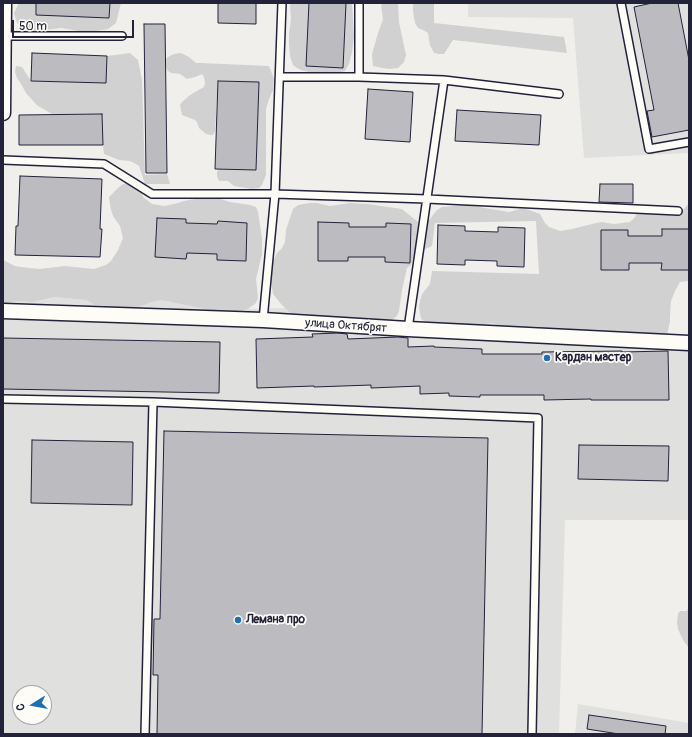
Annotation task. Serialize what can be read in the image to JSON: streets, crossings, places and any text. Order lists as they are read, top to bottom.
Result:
{
  "streets": {
    "street": ["улица Октябрят"]
  },
  "places": ["Кардан мастер", "Лемана про"],
  "scale_bar": "50 m",
  "north": "left"
}
